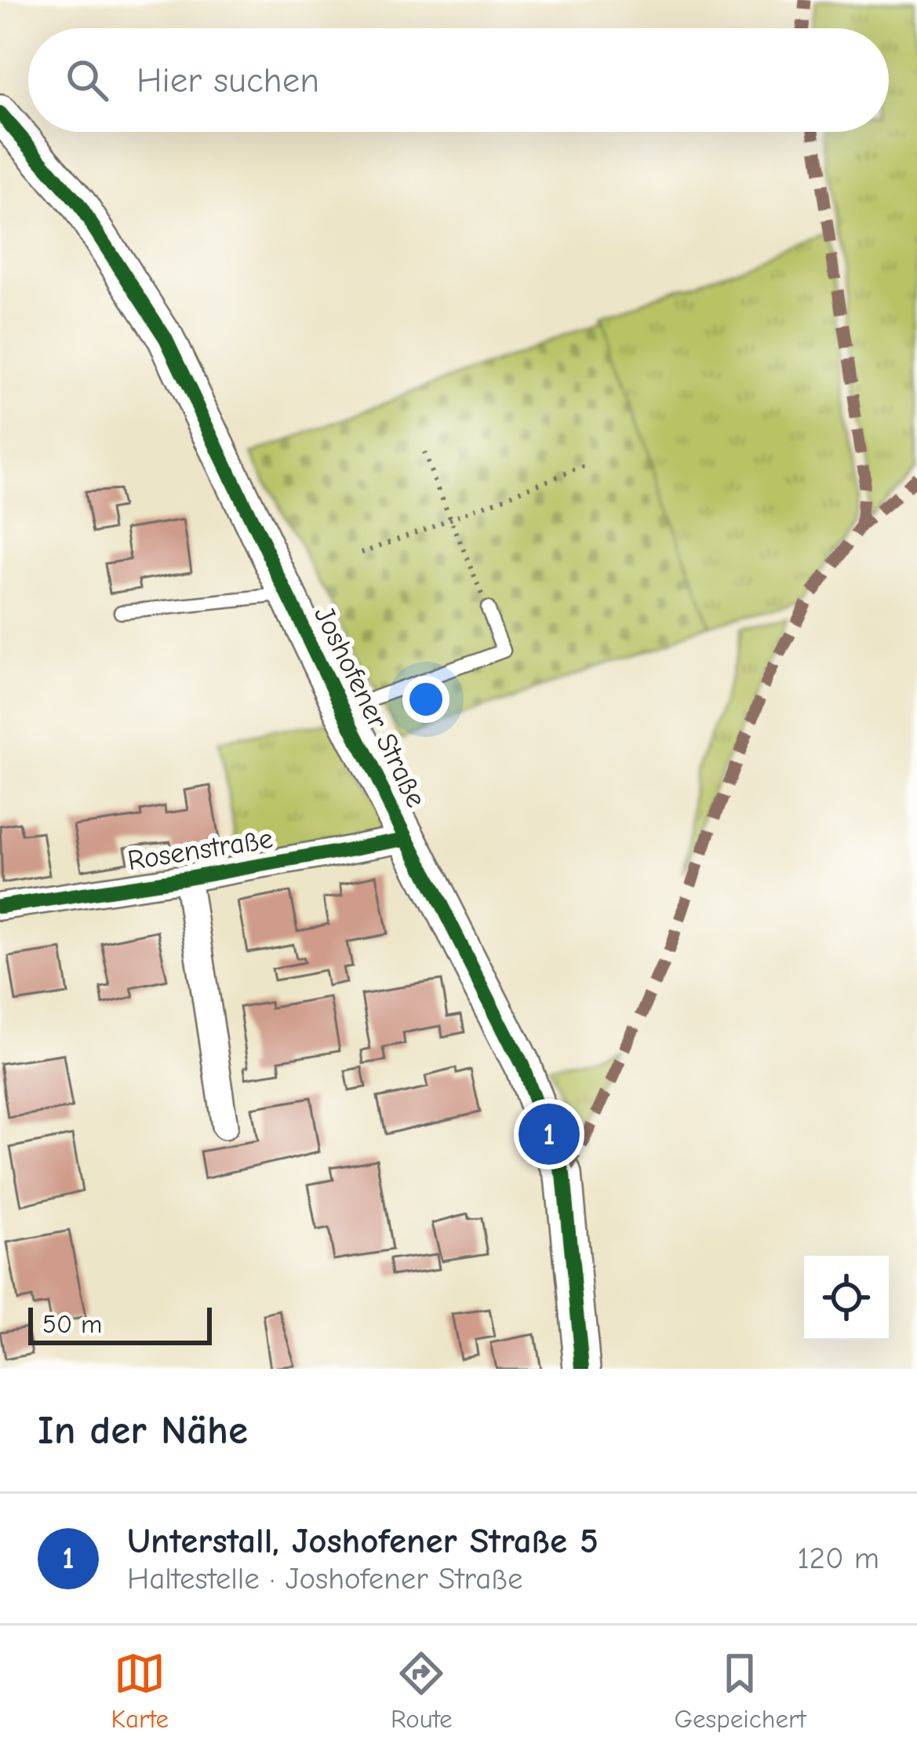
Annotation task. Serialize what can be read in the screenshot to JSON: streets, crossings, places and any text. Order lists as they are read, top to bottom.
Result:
{
  "streets": {
    "street": ["Joshofener Straße", "Rosenstraße"]
  },
  "crossings": [
    ["Joshofener Straße", "Rosenstraße"]
  ],
  "scale_bar": "50 m",
  "page": {
    "search": "Hier suchen",
    "pins": "1",
    "scale": "50 m",
    "heading": "In der Nähe",
    "list": [
      {
        "mark": "1",
        "name": "Unterstall, Joshofener Straße 5",
        "note": "Haltestelle · Joshofener Straße",
        "value": "120 m"
      }
    ],
    "nav": ["Karte", "Route", "Gespeichert"]
  }
}
